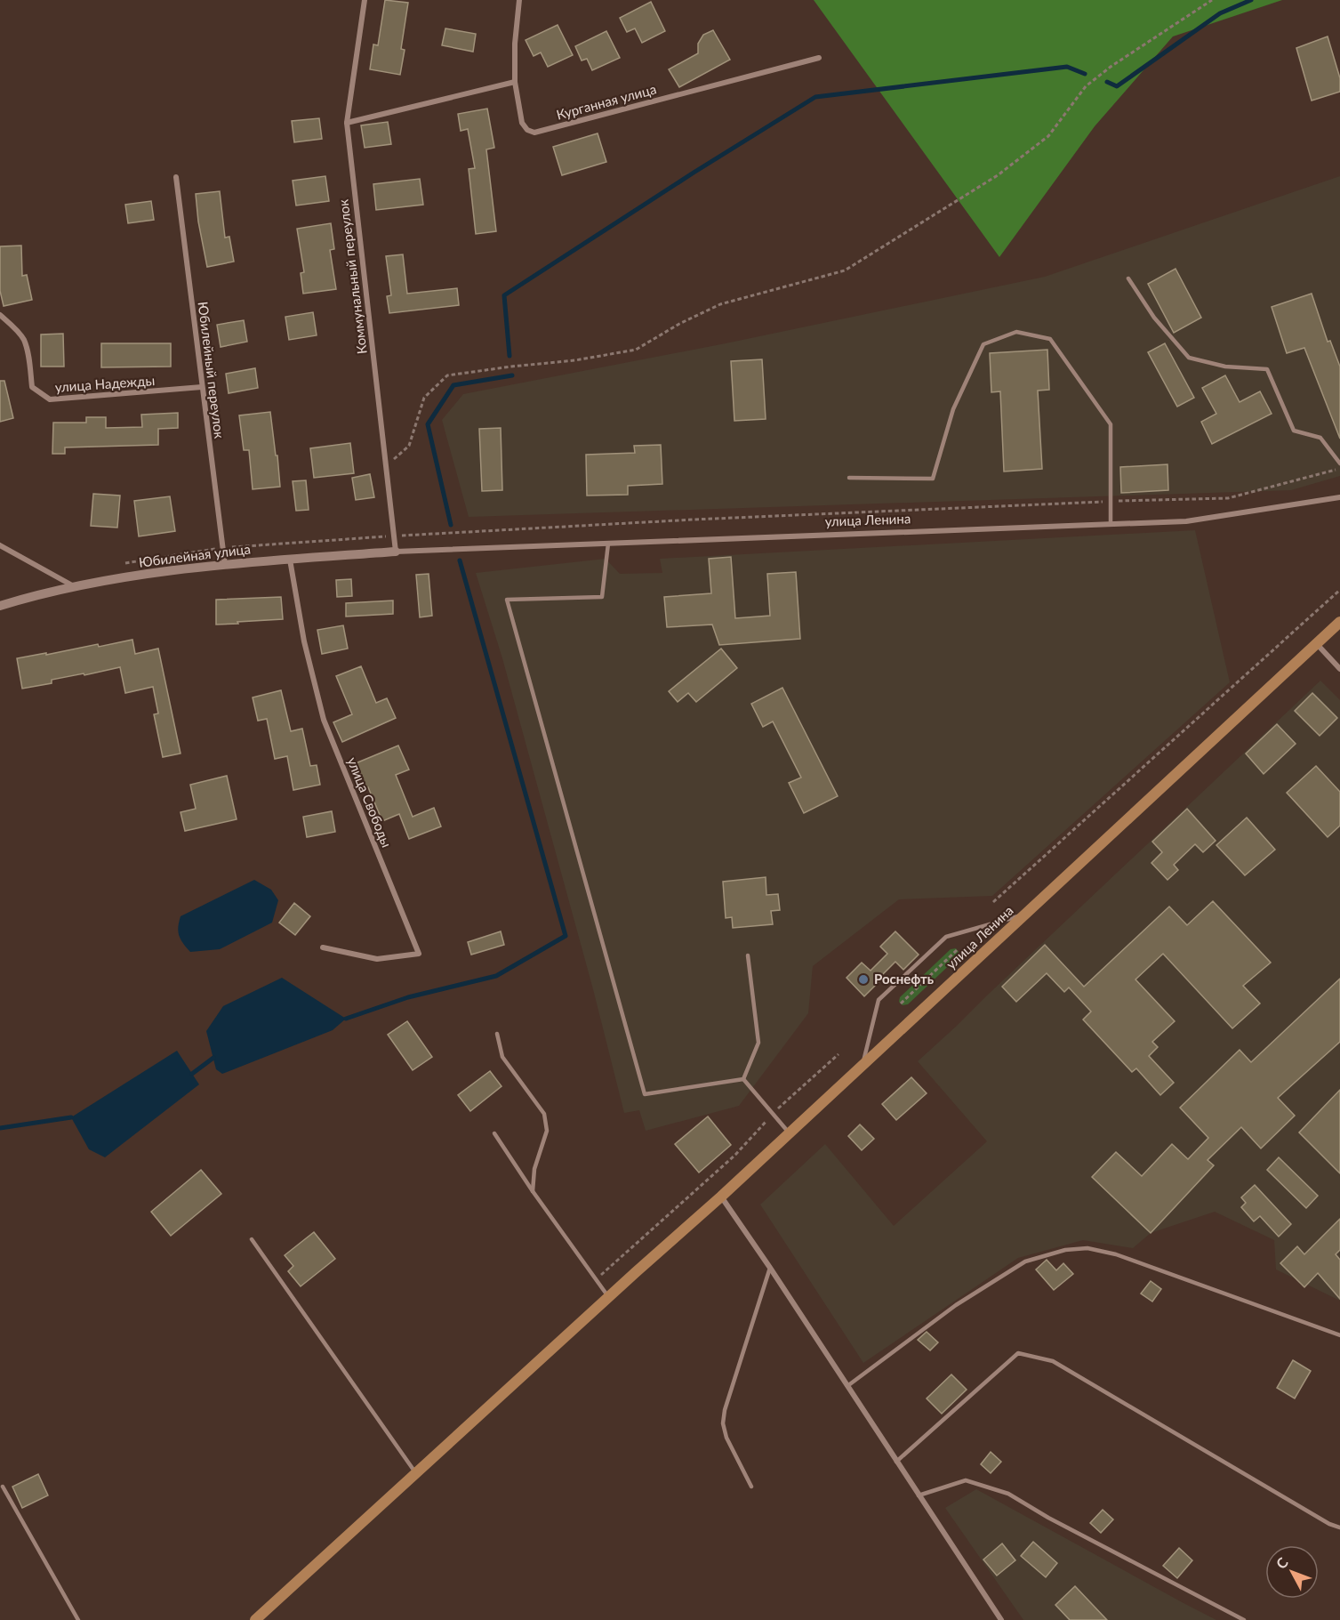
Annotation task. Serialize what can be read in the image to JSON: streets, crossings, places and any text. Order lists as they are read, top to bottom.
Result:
{
  "streets": {
    "main road": ["улица Ленина"],
    "street": [
      "Курганная улица",
      "Коммунальный переулок",
      "Юбилейный переулок",
      "улица Надежды",
      "Юбилейная улица",
      "улица Свободы"
    ]
  },
  "crossings": [
    ["Коммунальный переулок", "улица Ленина"],
    ["Коммунальный переулок", "Юбилейная улица"],
    ["Юбилейный переулок", "улица Надежды"],
    ["Юбилейный переулок", "Юбилейная улица"],
    ["улица Ленина", "Юбилейная улица"],
    ["Юбилейная улица", "улица Свободы"]
  ],
  "places": ["Роснефть"],
  "north": "top left"
}
